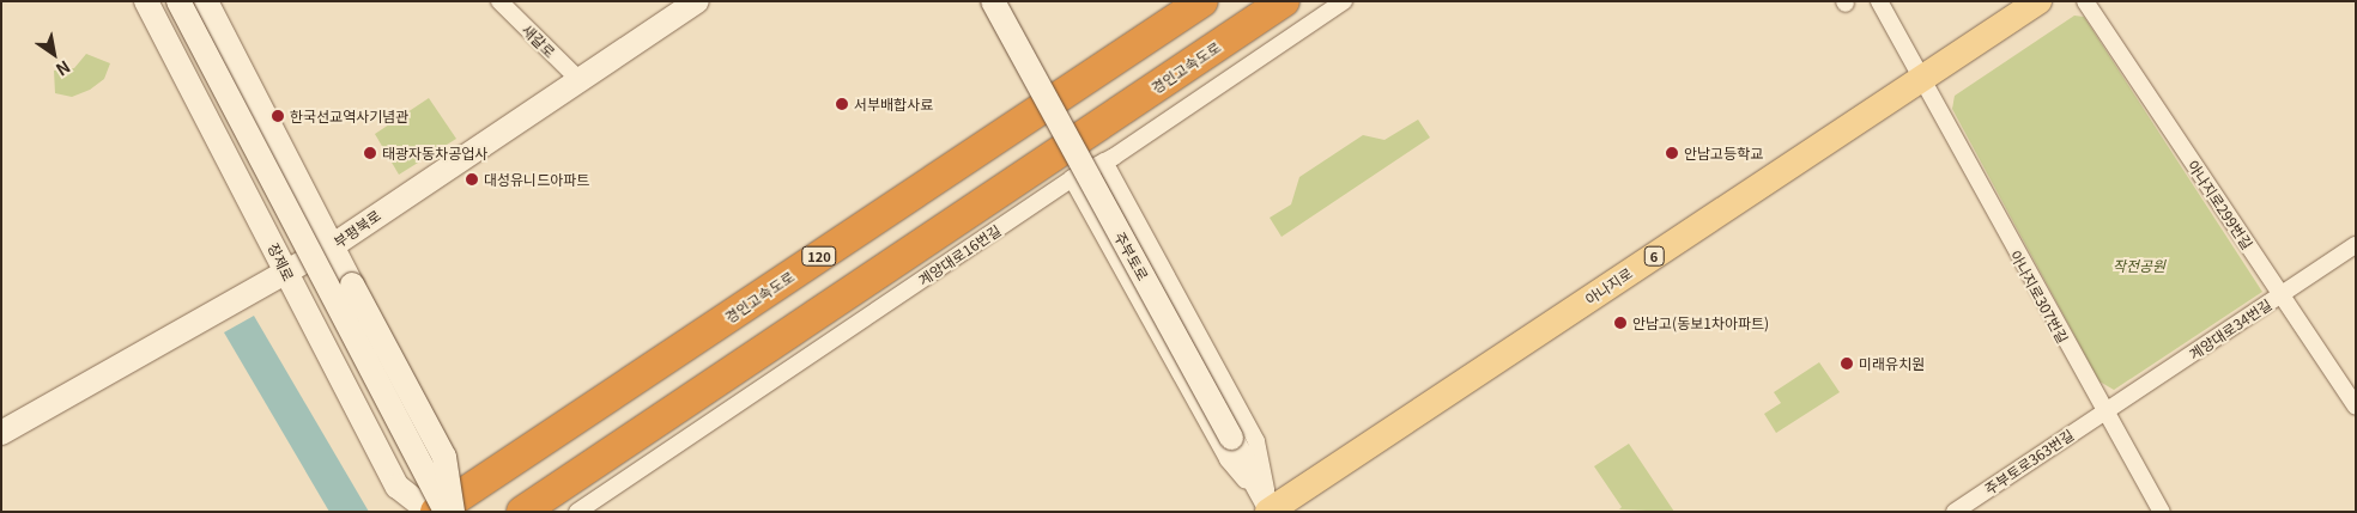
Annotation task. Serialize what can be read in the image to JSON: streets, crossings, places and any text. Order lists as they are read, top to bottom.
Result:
{
  "streets": {
    "highway": ["경인고속도로", "120"],
    "main road": [
      "부평북로",
      "주부토로",
      "6",
      "장제로",
      "아나지로"
    ],
    "street": [
      "새갈로",
      "아나지로299번길",
      "계양대로16번길",
      "아나지로307번길",
      "계양대로34번길",
      "주부토로363번길"
    ]
  },
  "crossings": [
    ["새갈로", "부평북로"],
    ["아나지로299번길", "계양대로34번길"],
    ["부평북로", "장제로"],
    ["주부토로", "아나지로"],
    ["아나지로", "아나지로307번길"],
    ["아나지로307번길", "계양대로34번길"],
    ["아나지로307번길", "주부토로363번길"],
    ["계양대로34번길", "주부토로363번길"]
  ],
  "parks": ["작전공원"],
  "places": [
    "서부배합사료",
    "한국선교역사기념관",
    "태광자동차공업사",
    "안남고등학교",
    "대성유니드아파트",
    "안남고(동보1차아파트)",
    "미래유치원"
  ],
  "north": "bottom right"
}
